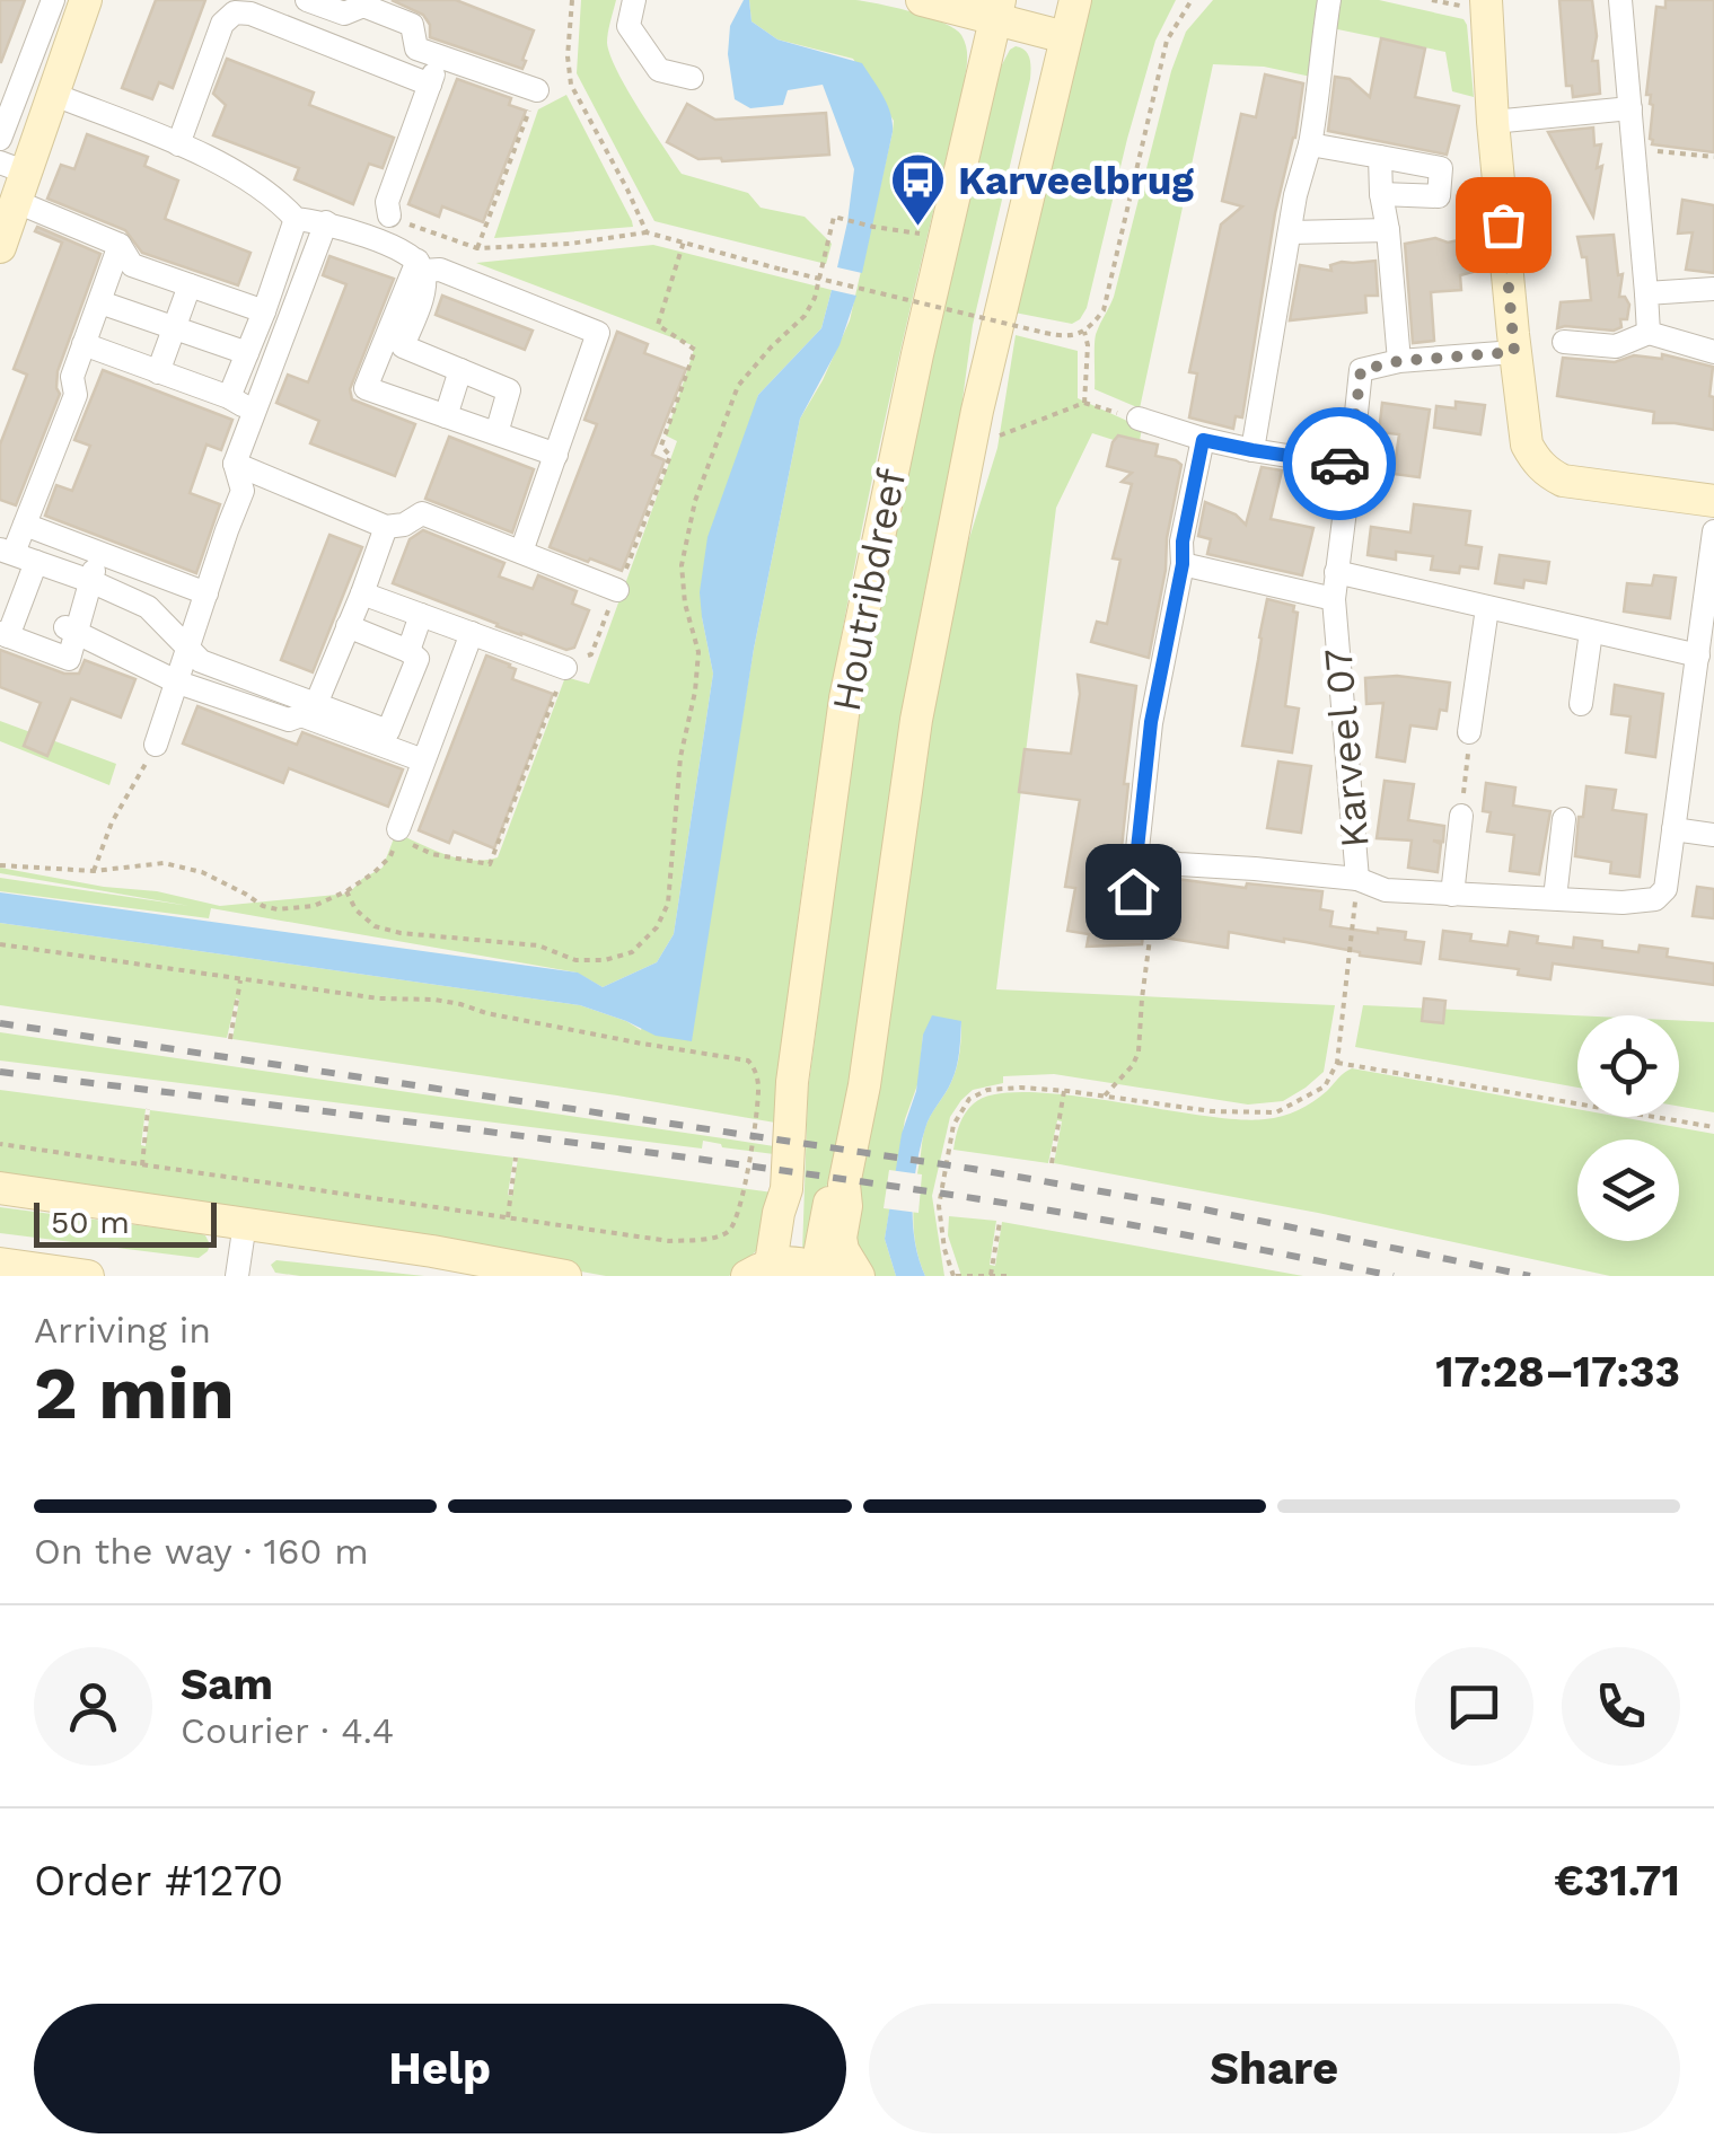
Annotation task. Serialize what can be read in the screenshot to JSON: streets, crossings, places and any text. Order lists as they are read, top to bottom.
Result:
{
  "streets": {
    "main road": ["Houtribdreef"],
    "street": ["Karveel 07"]
  },
  "places": {
    "bus stop": ["Karveelbrug"]
  },
  "scale_bar": "50 m",
  "page": {
    "scale": "50 m",
    "heading": ["2 min", "Arriving in", "17:28–17:33"],
    "panel": [
      "Sam",
      "Courier · 4.4",
      "Order #1270",
      "€31.71"
    ],
    "bar": "On the way · 160 m",
    "buttons": ["Help", "Share"]
  }
}
